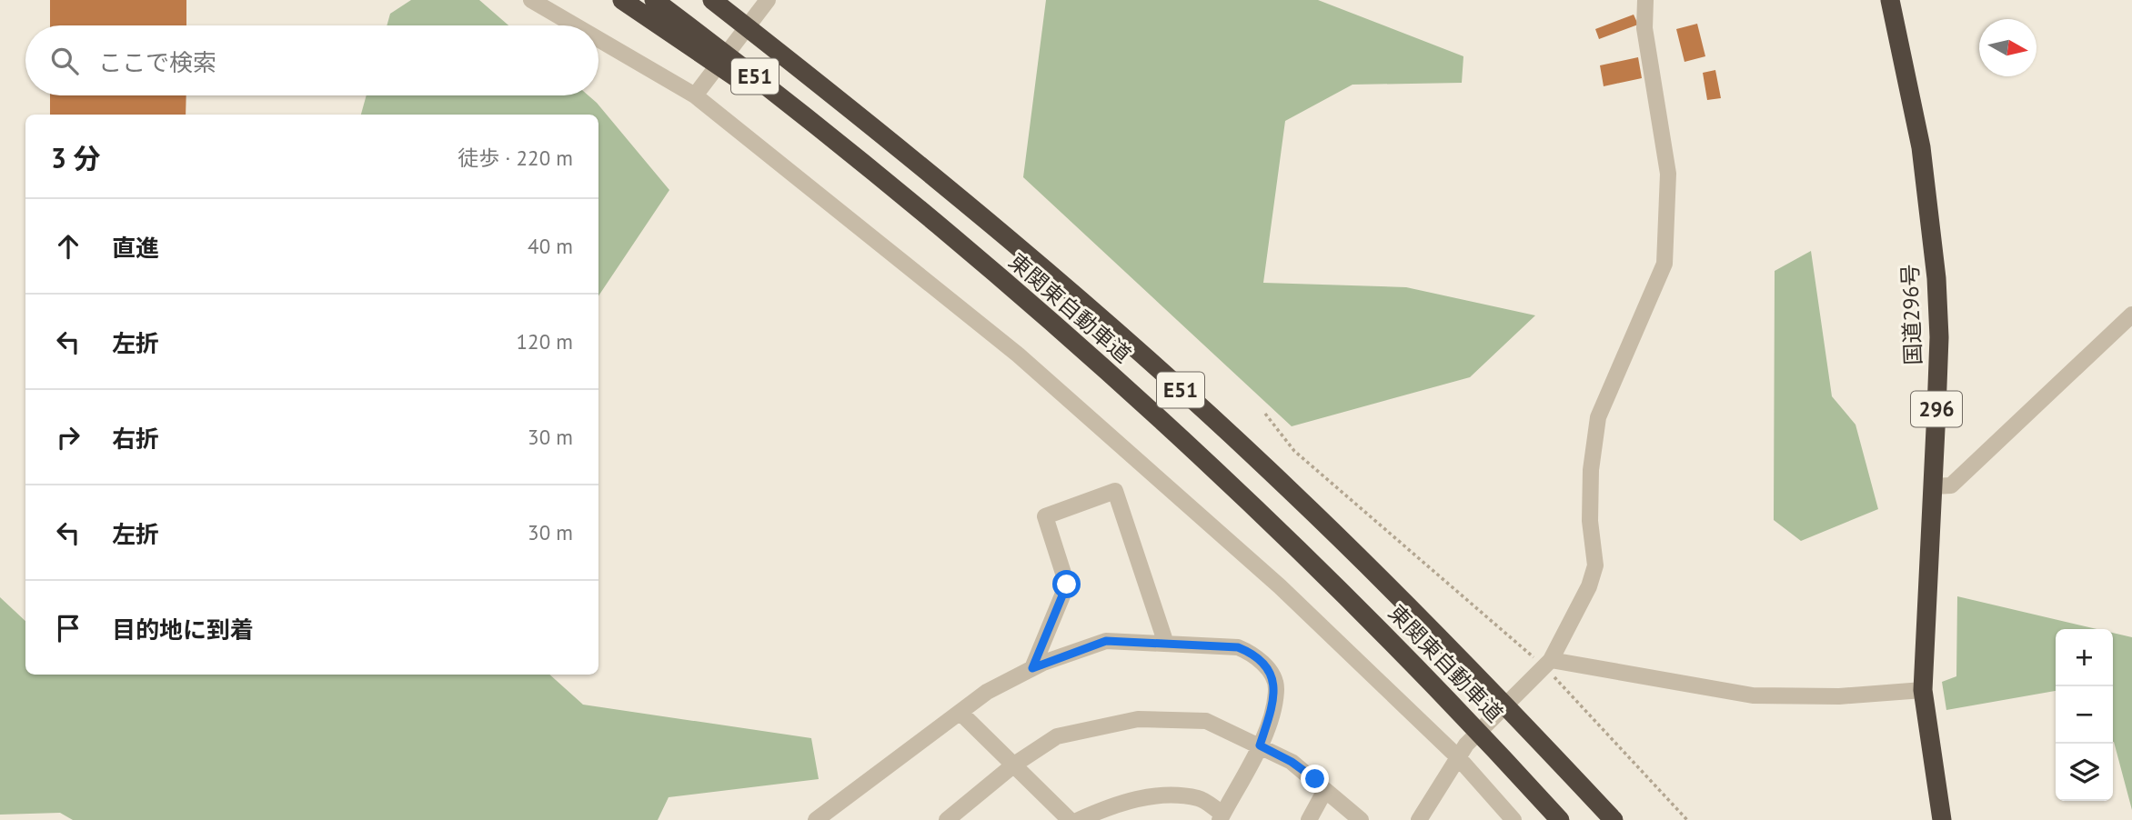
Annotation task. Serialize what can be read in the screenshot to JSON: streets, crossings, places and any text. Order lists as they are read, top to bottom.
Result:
{
  "streets": {
    "highway": [
      "E51",
      "東関東自動車道",
      "国道296号",
      "296"
    ]
  },
  "north": "right",
  "page": {
    "search": "ここで検索",
    "heading": ["3 分", "徒歩 · 220 m"],
    "list": [
      ["直進", "40 m"],
      ["左折", "120 m"],
      ["右折", "30 m"],
      ["左折", "30 m"],
      "目的地に到着"
    ],
    "map_buttons": ["+", "−"]
  }
}
